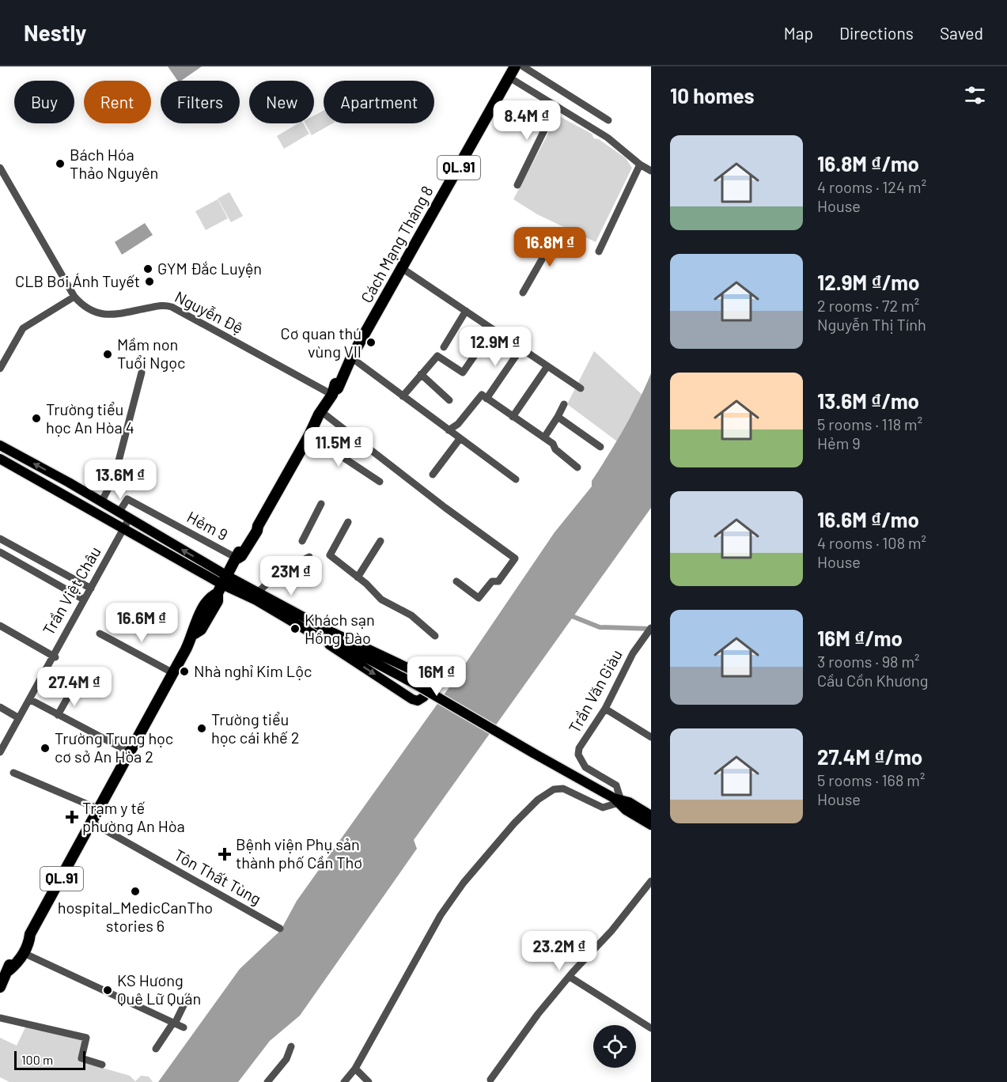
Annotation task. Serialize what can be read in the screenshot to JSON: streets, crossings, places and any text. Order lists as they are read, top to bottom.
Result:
{
  "streets": {
    "highway": ["QL.91", "Cách Mạng Tháng 8"],
    "street": [
      "Nguyễn Đệ",
      "Hẻm 9",
      "Trần Việt Châu",
      "Trần Văn Giàu",
      "Tôn Thất Tùng"
    ]
  },
  "crossings": [
    ["Cách Mạng Tháng 8", "Nguyễn Đệ"],
    ["Cách Mạng Tháng 8", "Hẻm 9"],
    ["Cách Mạng Tháng 8", "Tôn Thất Tùng"]
  ],
  "places": {
    "other": [
      "Bách Hóa Thảo Nguyên",
      "GYM Đắc Luyện",
      "CLB Bơi Ánh Tuyết",
      "Cơ quan thú vùng VII",
      "Mầm non Tuổi Ngọc",
      "Trường tiểu học An Hòa 4",
      "Khách sạn Hồng Đào",
      "Nhà nghỉ Kim Lộc",
      "Trường tiểu học cái khế 2",
      "Trường Trung học cơ sở An Hòa 2",
      "hospital_MedicCanTho stories 6",
      "KS Hương Quê Lữ Quán"
    ],
    "health": ["Trạm y tế phường An Hòa", "Bệnh viện Phụ sản thành phố Cần Thơ"]
  },
  "scale_bar": "100 m",
  "page": {
    "header": "Nestly",
    "nav": ["Map", "Directions", "Saved"],
    "heading": "10 homes",
    "chip": [
      "Buy",
      "Rent",
      "Filters",
      "New",
      "Apartment"
    ],
    "price": [
      "8.4M ₫",
      "16.8M ₫",
      "12.9M ₫",
      "11.5M ₫",
      "13.6M ₫",
      "23M ₫",
      "16.6M ₫",
      "16M ₫",
      "27.4M ₫",
      "23.2M ₫"
    ],
    "list": [
      {
        "name": "16.8M ₫/mo",
        "note": "4 rooms · 124 m² · House"
      },
      {
        "name": "12.9M ₫/mo",
        "note": "2 rooms · 72 m² · Nguyễn Thị Tính"
      },
      {
        "name": "13.6M ₫/mo",
        "note": "5 rooms · 118 m² · Hẻm 9"
      },
      {
        "name": "16.6M ₫/mo",
        "note": "4 rooms · 108 m² · House"
      },
      {
        "name": "16M ₫/mo",
        "note": "3 rooms · 98 m² · Cầu Cồn Khương"
      },
      {
        "name": "27.4M ₫/mo",
        "note": "5 rooms · 168 m² · House"
      }
    ],
    "scale": "100 m"
  }
}
